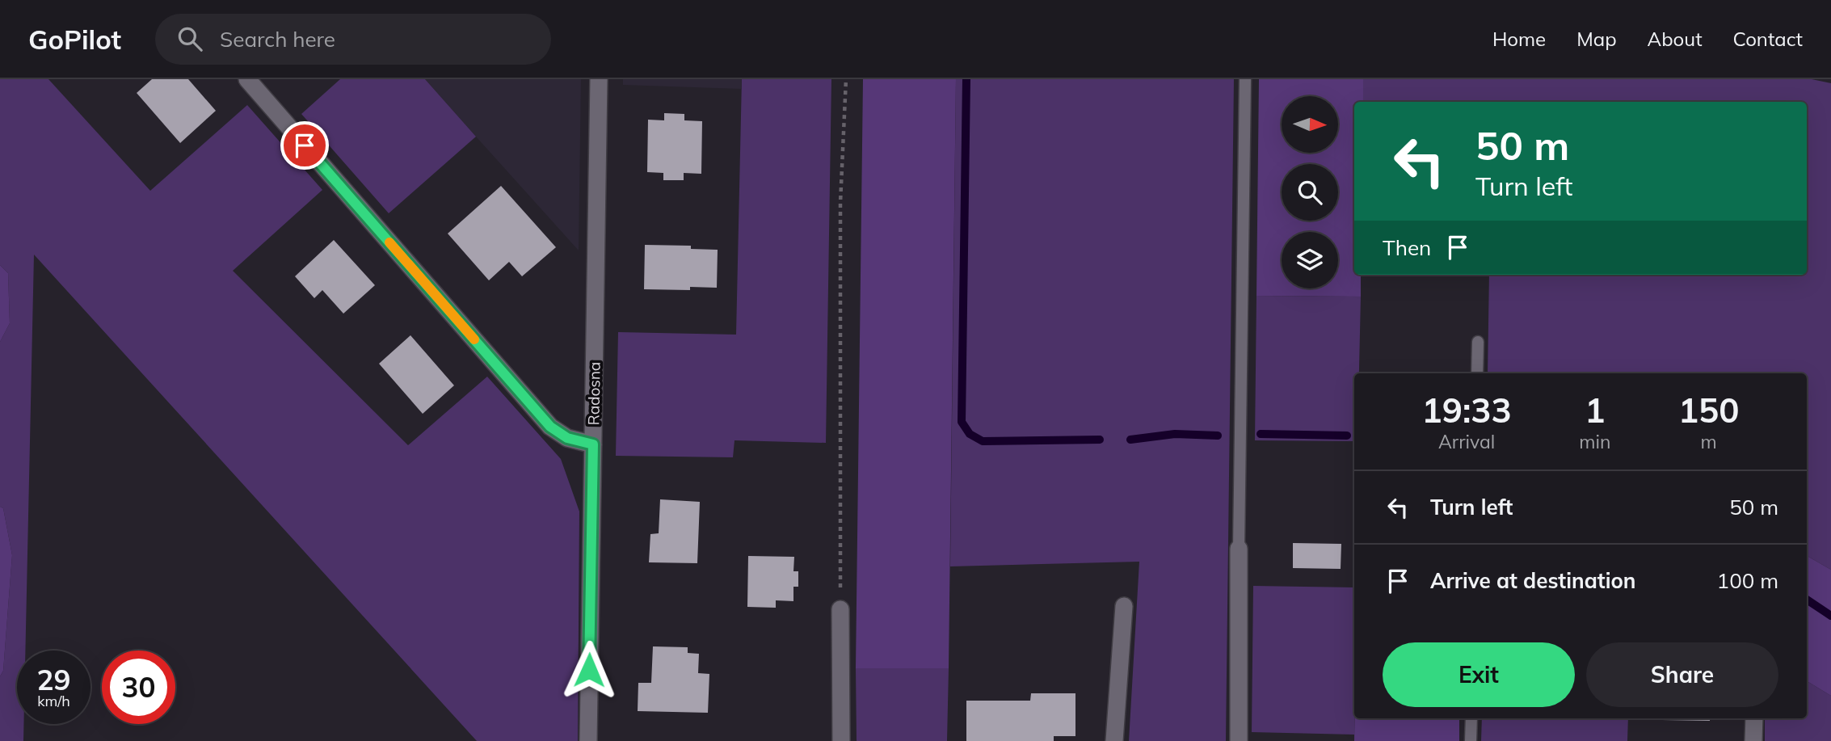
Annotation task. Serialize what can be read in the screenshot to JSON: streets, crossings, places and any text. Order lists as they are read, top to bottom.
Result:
{
  "streets": {
    "street": ["Radosna"]
  },
  "north": "right",
  "page": {
    "header": "GoPilot",
    "search": "Search here",
    "nav": [
      "Home",
      "Map",
      "About",
      "Contact"
    ],
    "turn": ["50 m", "Turn left"],
    "then": "Then",
    "eta": [
      "19:33",
      "Arrival",
      "1",
      "min",
      "150",
      "m"
    ],
    "list": [
      {
        "name": "Turn left",
        "value": "50 m"
      },
      {
        "name": "Arrive at destination",
        "value": "100 m"
      }
    ],
    "buttons": ["Exit", "Share"],
    "speed": "29 km/h",
    "limit": "30"
  }
}
